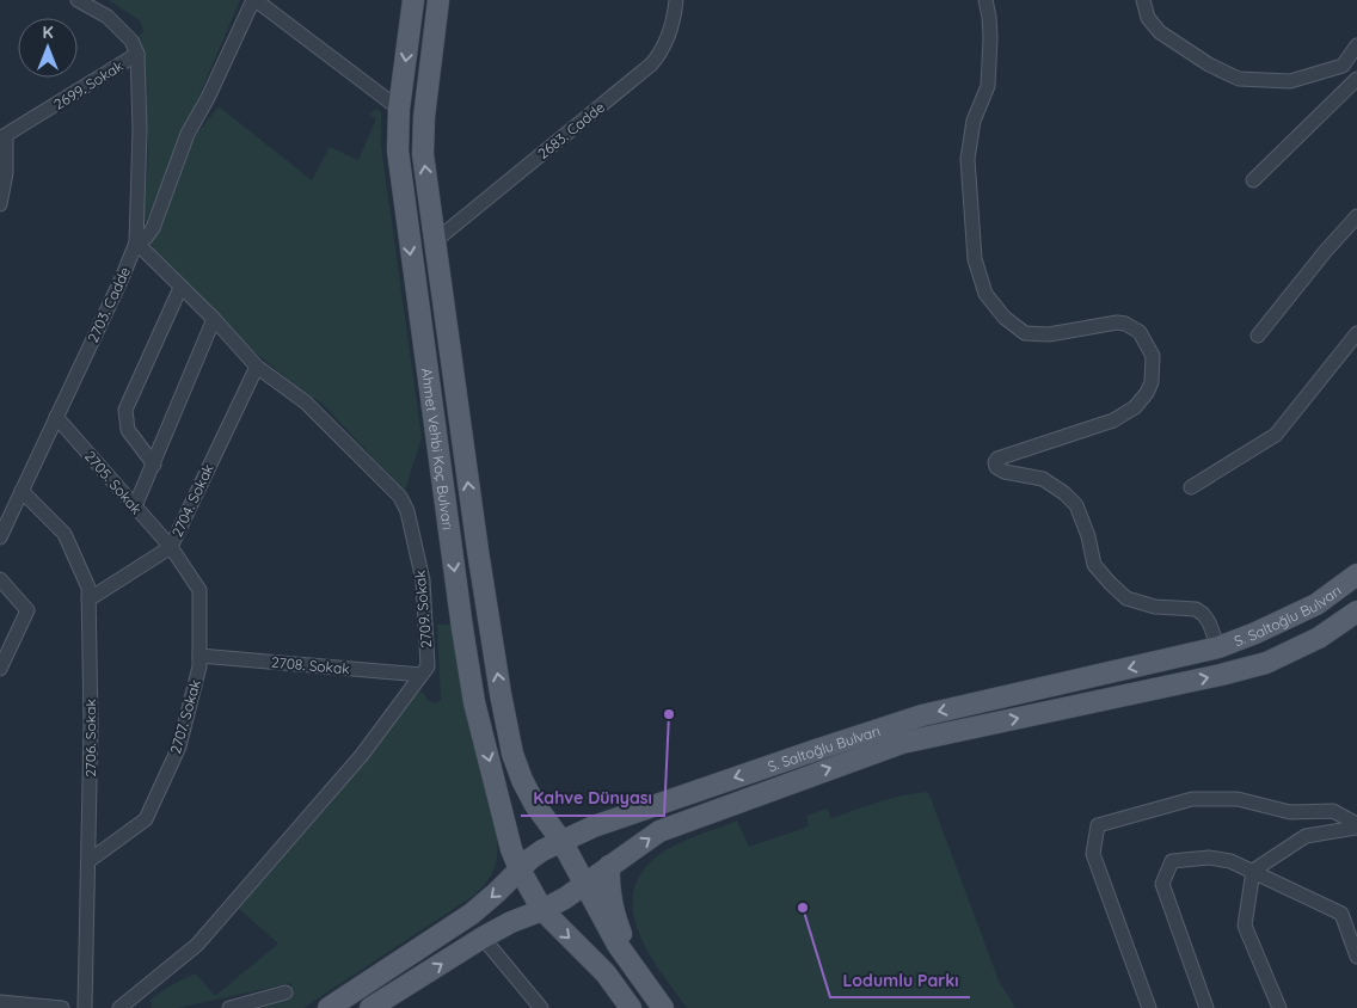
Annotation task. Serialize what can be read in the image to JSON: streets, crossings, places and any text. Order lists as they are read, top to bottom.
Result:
{
  "streets": {
    "main road": ["Ahmet Vehbi Koç Bulvarı", "S. Saltoğlu Bulvarı"],
    "street": [
      "2699. Sokak",
      "2683. Cadde",
      "2703. Cadde",
      "2705. Sokak",
      "2704. Sokak",
      "2709. Sokak",
      "2708. Sokak",
      "2707. Sokak",
      "2706. Sokak"
    ]
  },
  "crossings": [
    ["2699. Sokak", "2703. Cadde"],
    ["2683. Cadde", "Ahmet Vehbi Koç Bulvarı"],
    ["2703. Cadde", "2705. Sokak"],
    ["2703. Cadde", "2709. Sokak"],
    ["2703. Cadde", "2706. Sokak"],
    ["Ahmet Vehbi Koç Bulvarı", "S. Saltoğlu Bulvarı"],
    ["2705. Sokak", "2704. Sokak"],
    ["2705. Sokak", "2707. Sokak"],
    ["2704. Sokak", "2709. Sokak"],
    ["2704. Sokak", "2707. Sokak"],
    ["2704. Sokak", "2706. Sokak"],
    ["2709. Sokak", "2708. Sokak"],
    ["2708. Sokak", "2707. Sokak"],
    ["2707. Sokak", "2706. Sokak"]
  ],
  "places": ["Kahve Dünyası", "Lodumlu Parkı"],
  "north": "top"
}
